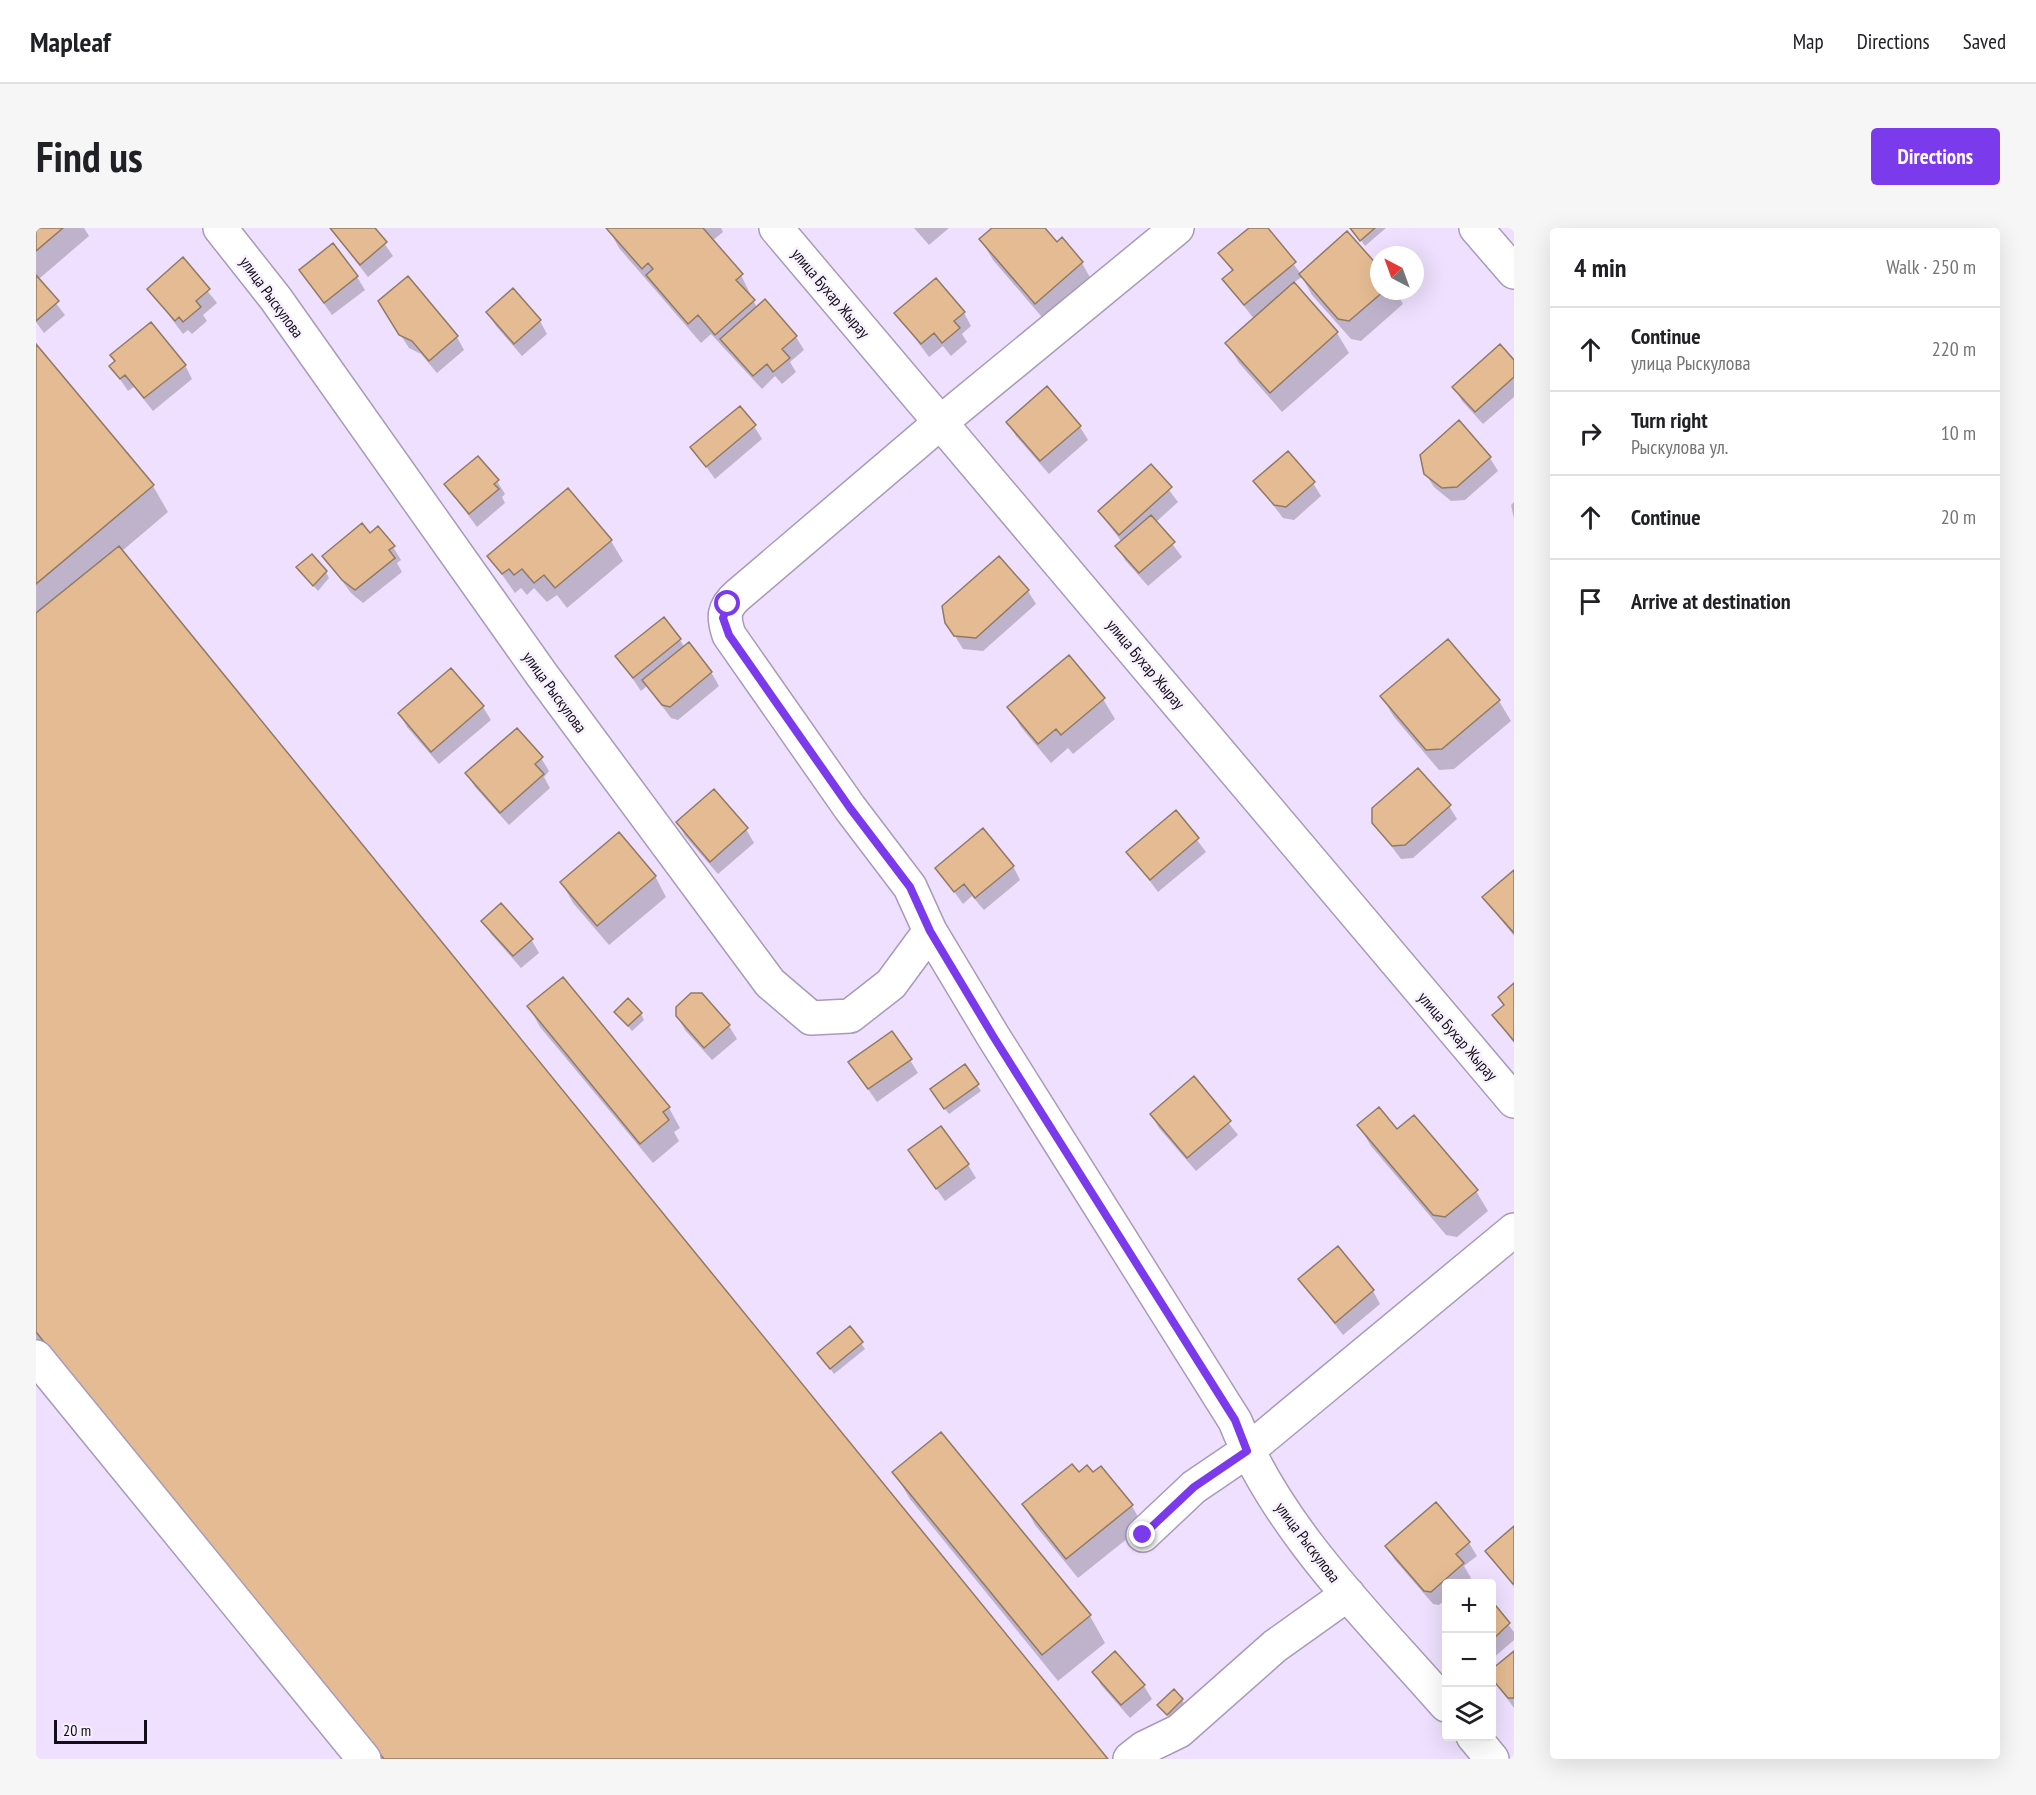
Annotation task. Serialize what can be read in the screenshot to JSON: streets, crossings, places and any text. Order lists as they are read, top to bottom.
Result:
{
  "streets": {
    "street": ["улица Бухар Жырау", "улица Рыскулова"]
  },
  "crossings": [
    ["улица Бухар Жырау", "улица Рыскулова"]
  ],
  "scale_bar": "20 m",
  "north": "top left",
  "page": {
    "header": "Mapleaf",
    "nav": ["Map", "Directions", "Saved"],
    "buttons": "Directions",
    "title": "Find us",
    "heading": ["4 min", "Walk · 250 m"],
    "list": [
      ["Continue", "улица Рыскулова", "220 m"],
      ["Turn right", "Рыскулова ул.", "10 m"],
      ["Continue", "20 m"],
      "Arrive at destination"
    ],
    "map_buttons": ["+", "−"],
    "scale": "20 m"
  }
}
